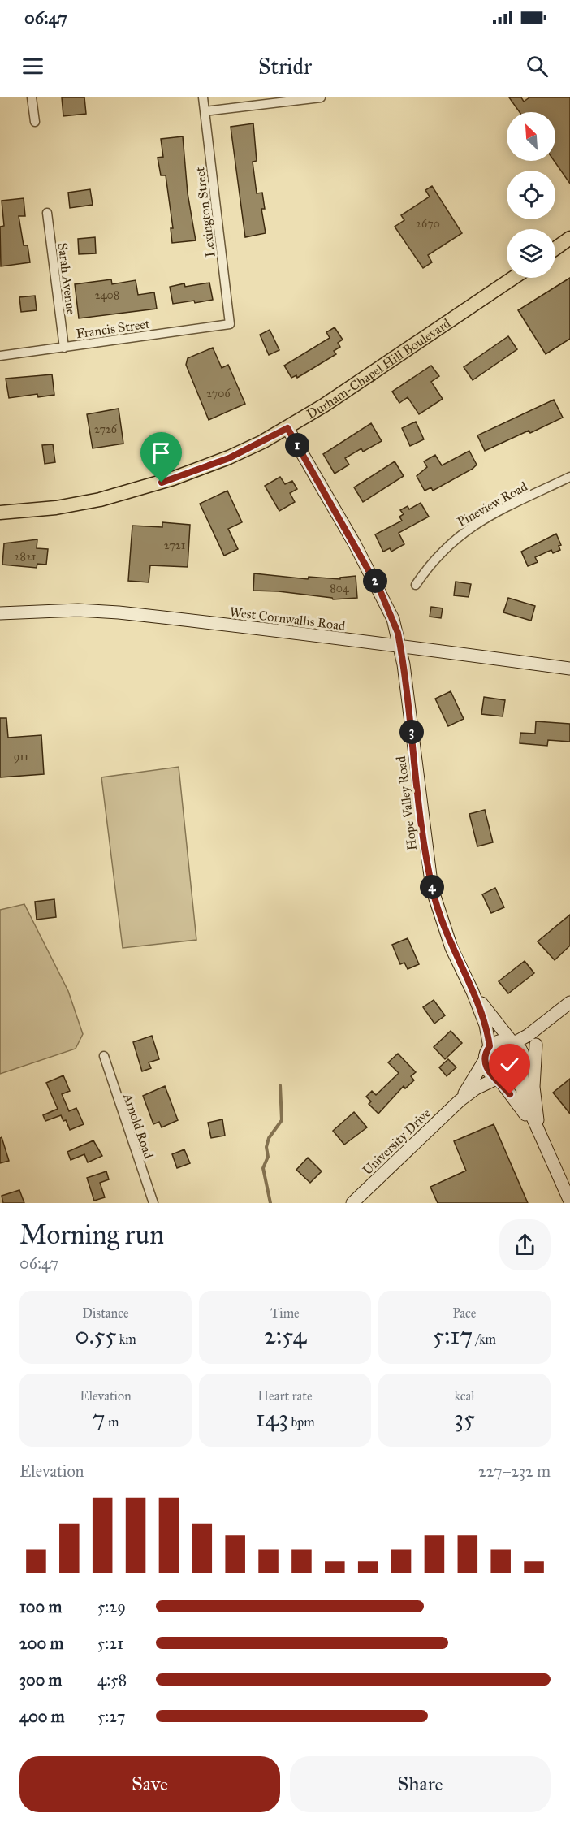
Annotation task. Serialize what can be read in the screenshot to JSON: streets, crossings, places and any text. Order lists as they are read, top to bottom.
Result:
{
  "streets": {
    "main road": ["Durham-Chapel Hill Boulevard"],
    "street": [
      "Lexington Street",
      "Sarah Avenue",
      "Francis Street",
      "Pineview Road",
      "West Cornwallis Road",
      "Hope Valley Road",
      "Arnold Road",
      "University Drive"
    ]
  },
  "crossings": [
    ["Lexington Street", "Francis Street"],
    ["Sarah Avenue", "Francis Street"],
    ["Durham-Chapel Hill Boulevard", "Hope Valley Road"],
    ["West Cornwallis Road", "Hope Valley Road"],
    ["Hope Valley Road", "University Drive"]
  ],
  "house_numbers": [
    "2670",
    "2408",
    "2706",
    "2726",
    "2721",
    "2821",
    "804",
    "911"
  ],
  "north": "top left",
  "page": {
    "status": "06:47",
    "header": "Stridr",
    "pins": [
      "1",
      "2",
      "3",
      "4"
    ],
    "heading": ["Morning run", "06:47"],
    "stats": [
      ["Distance", "0.55 km"],
      ["Time", "2:54"],
      ["Pace", "5:17 /km"],
      ["Elevation", "7 m"],
      ["Heart rate", "143 bpm"],
      ["kcal", "35"]
    ],
    "chart": ["Elevation", "227–232 m"],
    "list": [
      {
        "name": "100 m",
        "note": "5:29"
      },
      {
        "name": "200 m",
        "note": "5:21"
      },
      {
        "name": "300 m",
        "note": "4:58"
      },
      {
        "name": "400 m",
        "note": "5:27"
      }
    ],
    "buttons": ["Save", "Share"]
  }
}
